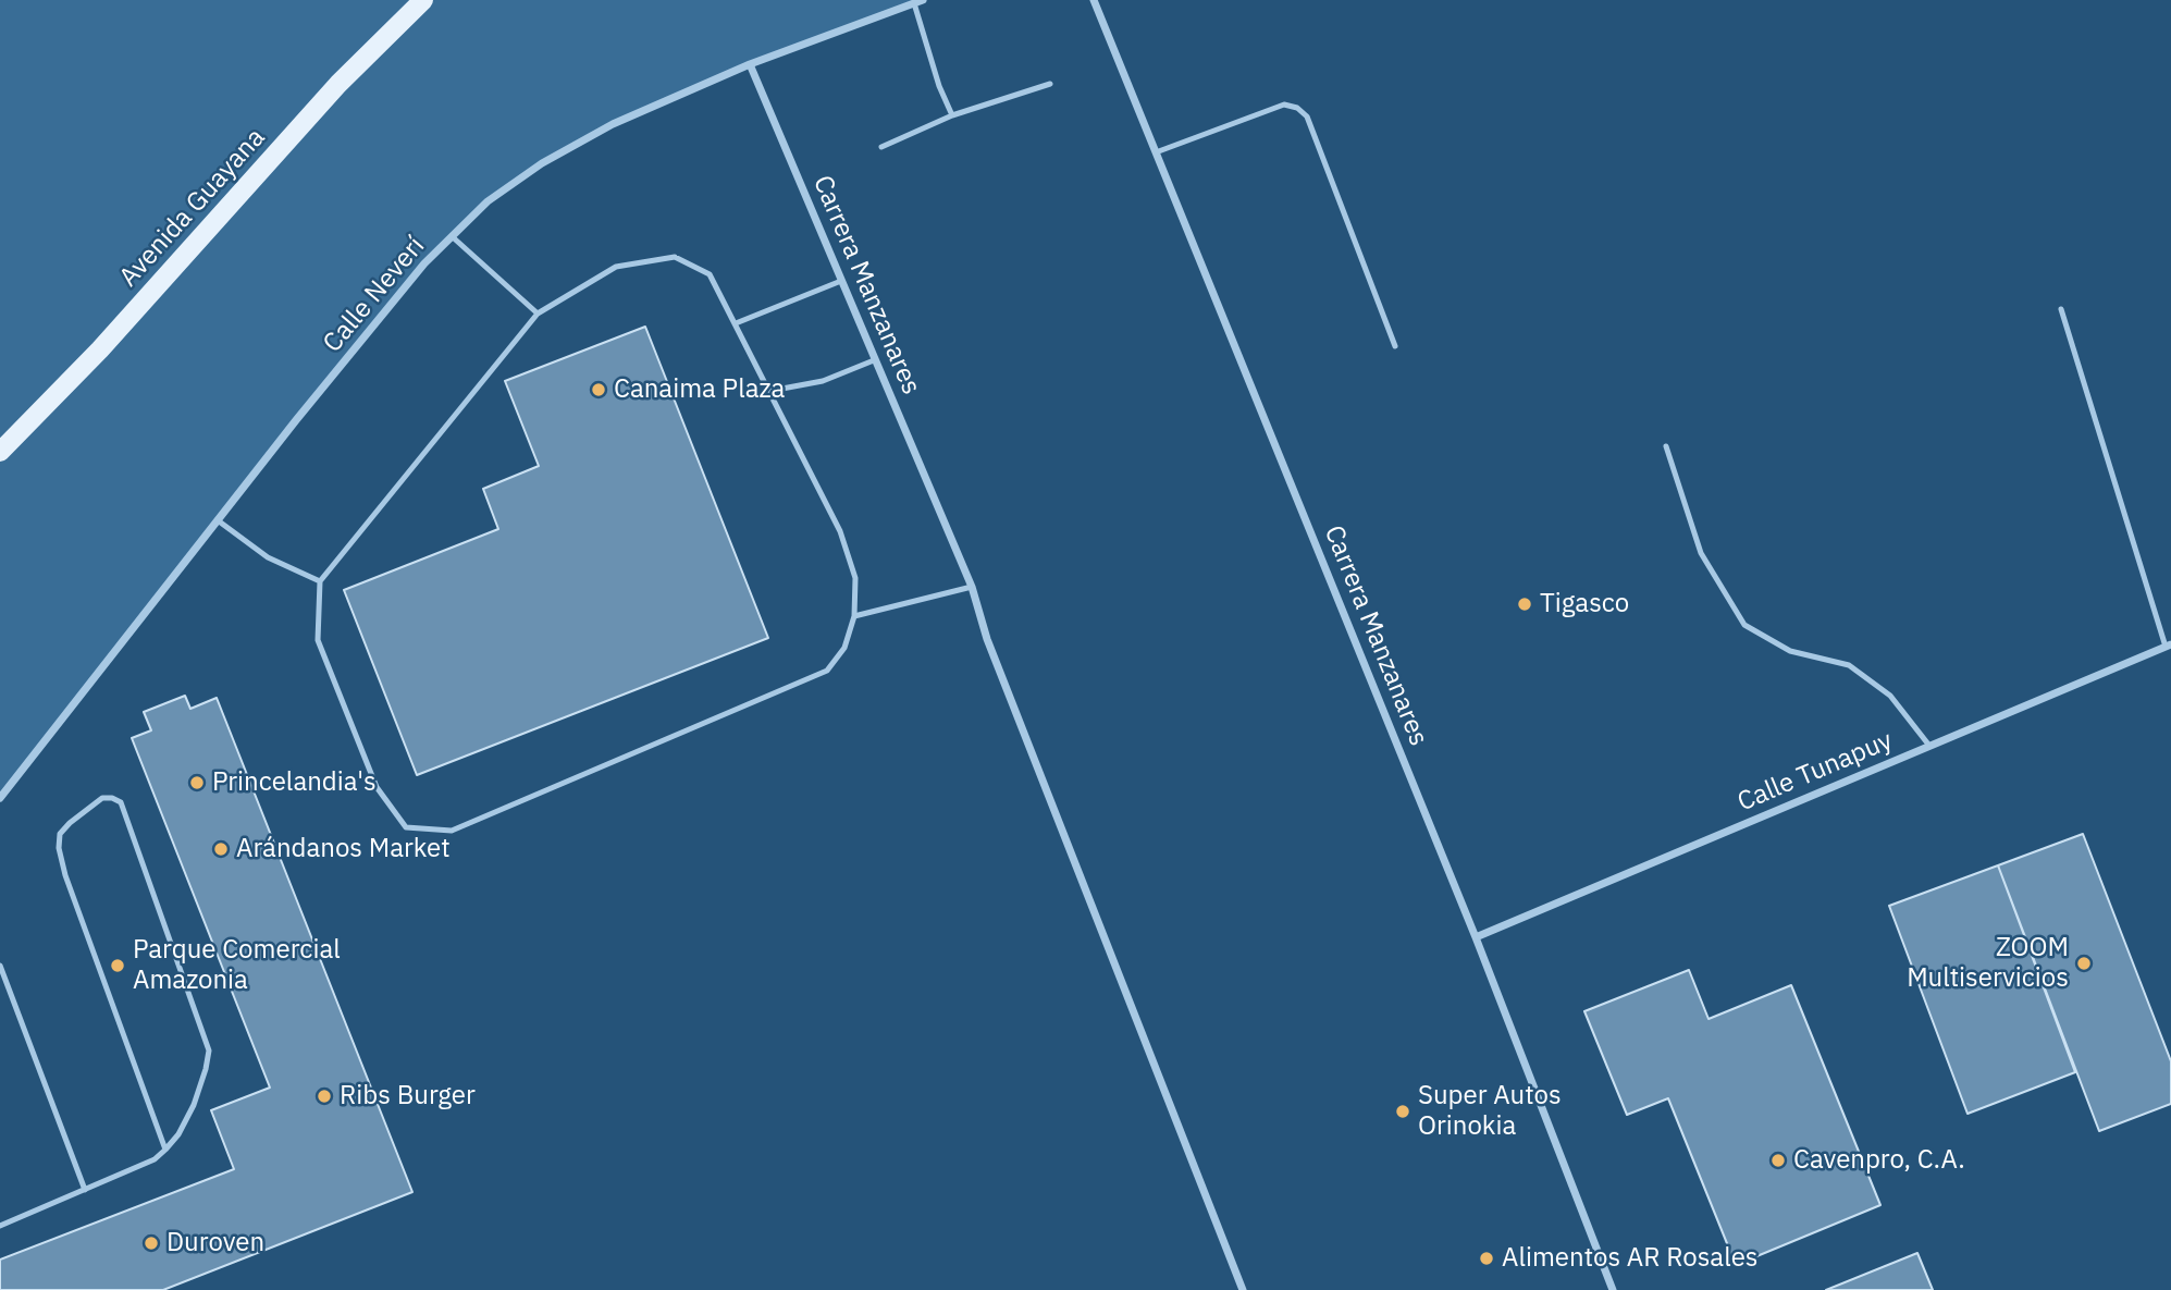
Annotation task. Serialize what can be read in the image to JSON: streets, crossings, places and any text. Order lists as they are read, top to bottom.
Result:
{
  "streets": {
    "main road": ["Avenida Guayana"],
    "street": ["Carrera Manzanares", "Calle Neverí", "Calle Tunapuy"]
  },
  "crossings": [
    ["Carrera Manzanares", "Calle Neverí"],
    ["Carrera Manzanares", "Calle Tunapuy"]
  ],
  "places": [
    "Canaima Plaza",
    "Tigasco",
    "Princelandia's",
    "Arándanos Market",
    "ZOOM Multiservicios",
    "Parque Comercial Amazonia",
    "Ribs Burger",
    "Super Autos Orinokia",
    "Cavenpro, C.A.",
    "Duroven",
    "Alimentos AR Rosales"
  ]
}
